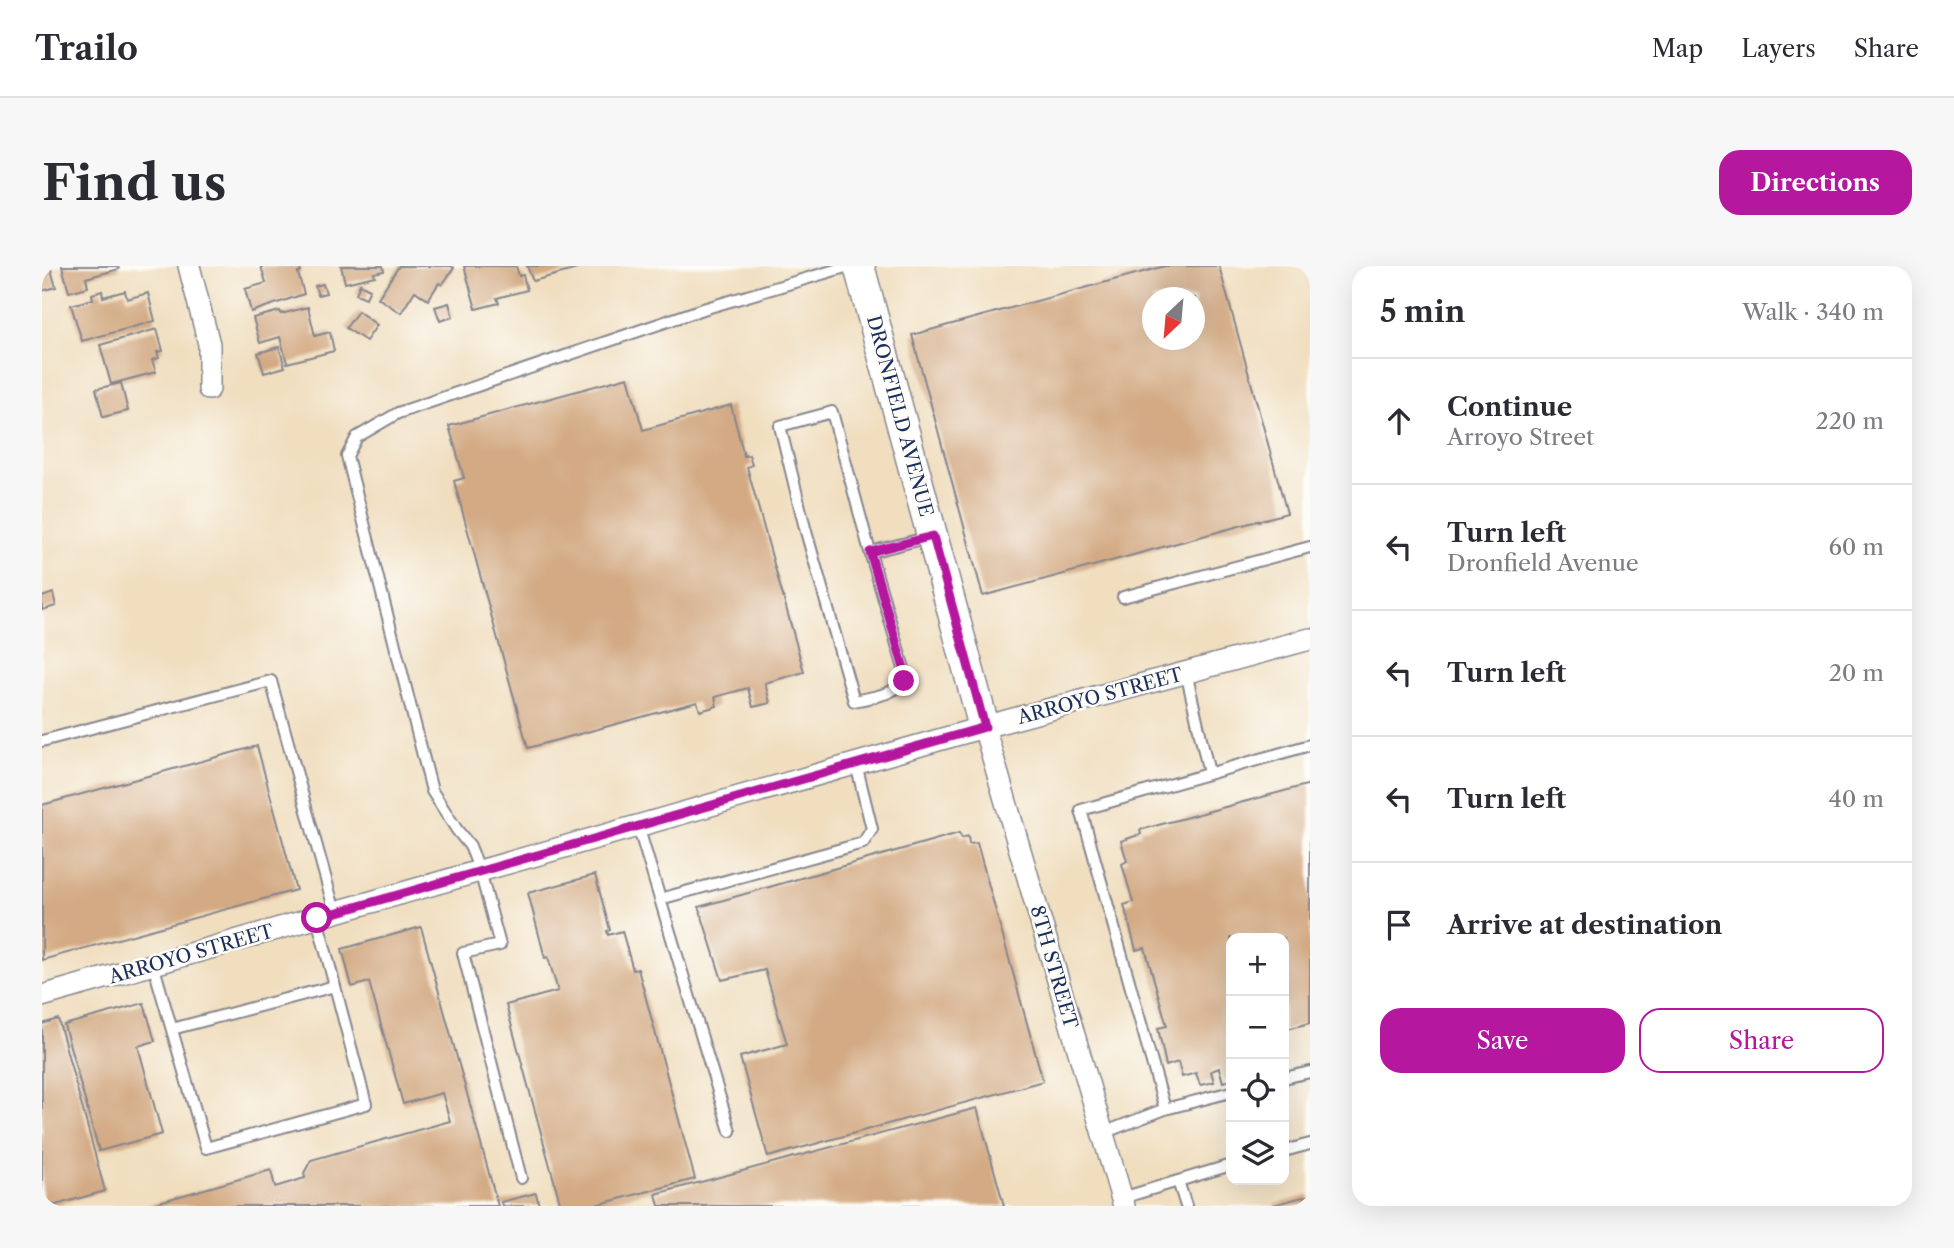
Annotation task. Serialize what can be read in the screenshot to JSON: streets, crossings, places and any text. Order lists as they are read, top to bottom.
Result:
{
  "streets": {
    "street": ["DRONFIELD AVENUE", "ARROYO STREET", "8TH STREET"]
  },
  "crossings": [
    ["DRONFIELD AVENUE", "ARROYO STREET"],
    ["DRONFIELD AVENUE", "8TH STREET"],
    ["ARROYO STREET", "8TH STREET"]
  ],
  "north": "bottom left",
  "page": {
    "header": "Trailo",
    "nav": ["Map", "Layers", "Share"],
    "buttons": [
      "Directions",
      ["Save", "Share"]
    ],
    "title": "Find us",
    "heading": ["5 min", "Walk · 340 m"],
    "list": [
      ["Continue", "Arroyo Street", "220 m"],
      ["Turn left", "Dronfield Avenue", "60 m"],
      ["Turn left", "20 m"],
      ["Turn left", "40 m"],
      "Arrive at destination"
    ],
    "map_buttons": ["+", "−"]
  }
}
